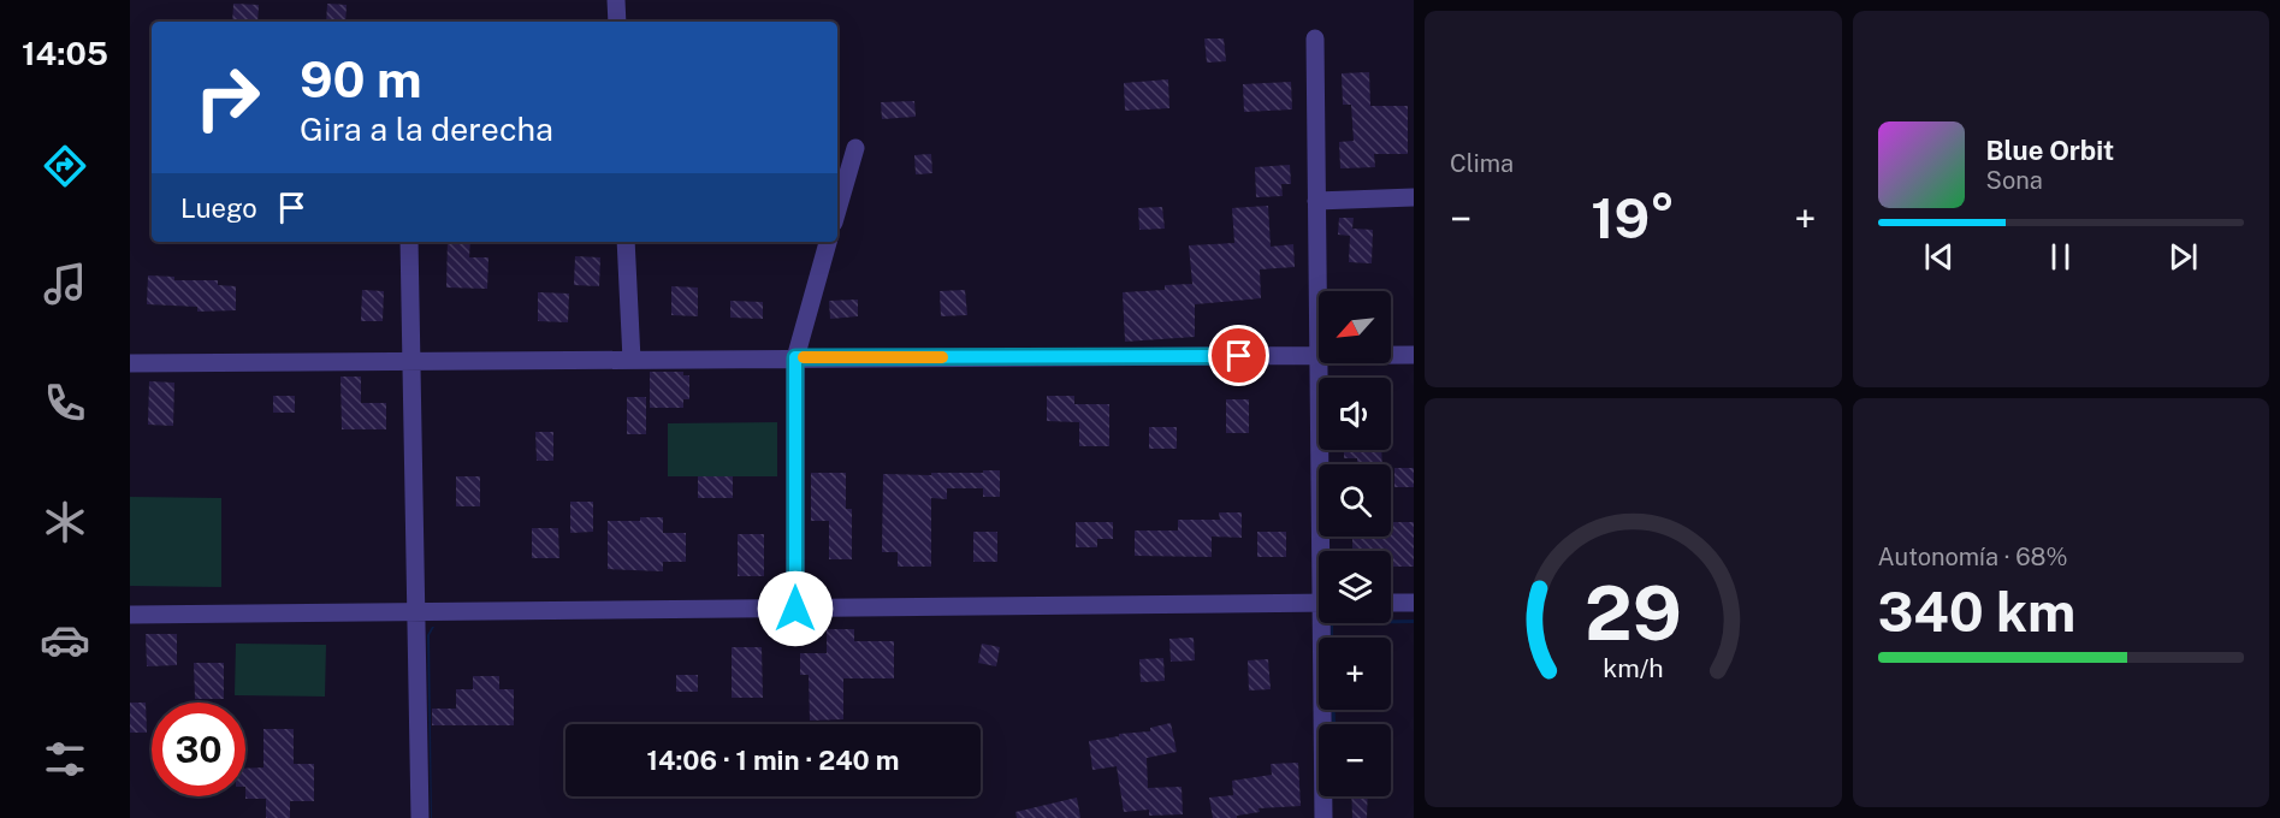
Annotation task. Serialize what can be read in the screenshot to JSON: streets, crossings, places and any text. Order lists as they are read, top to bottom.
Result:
{
  "north": "bottom left",
  "page": {
    "tabs": "14:05",
    "tile": [
      "Clima",
      ["Autonomía · 68%", "340 km"]
    ],
    "turn": ["90 m", "Gira a la derecha"],
    "song": ["Blue Orbit", "Sona"],
    "then": "Luego",
    "heat": ["−", "19°", "+"],
    "map_buttons": ["+", "−"],
    "limit": "30",
    "trip": "14:06 · 1 min · 240 m",
    "gauge": ["29", "km/h"]
  }
}
